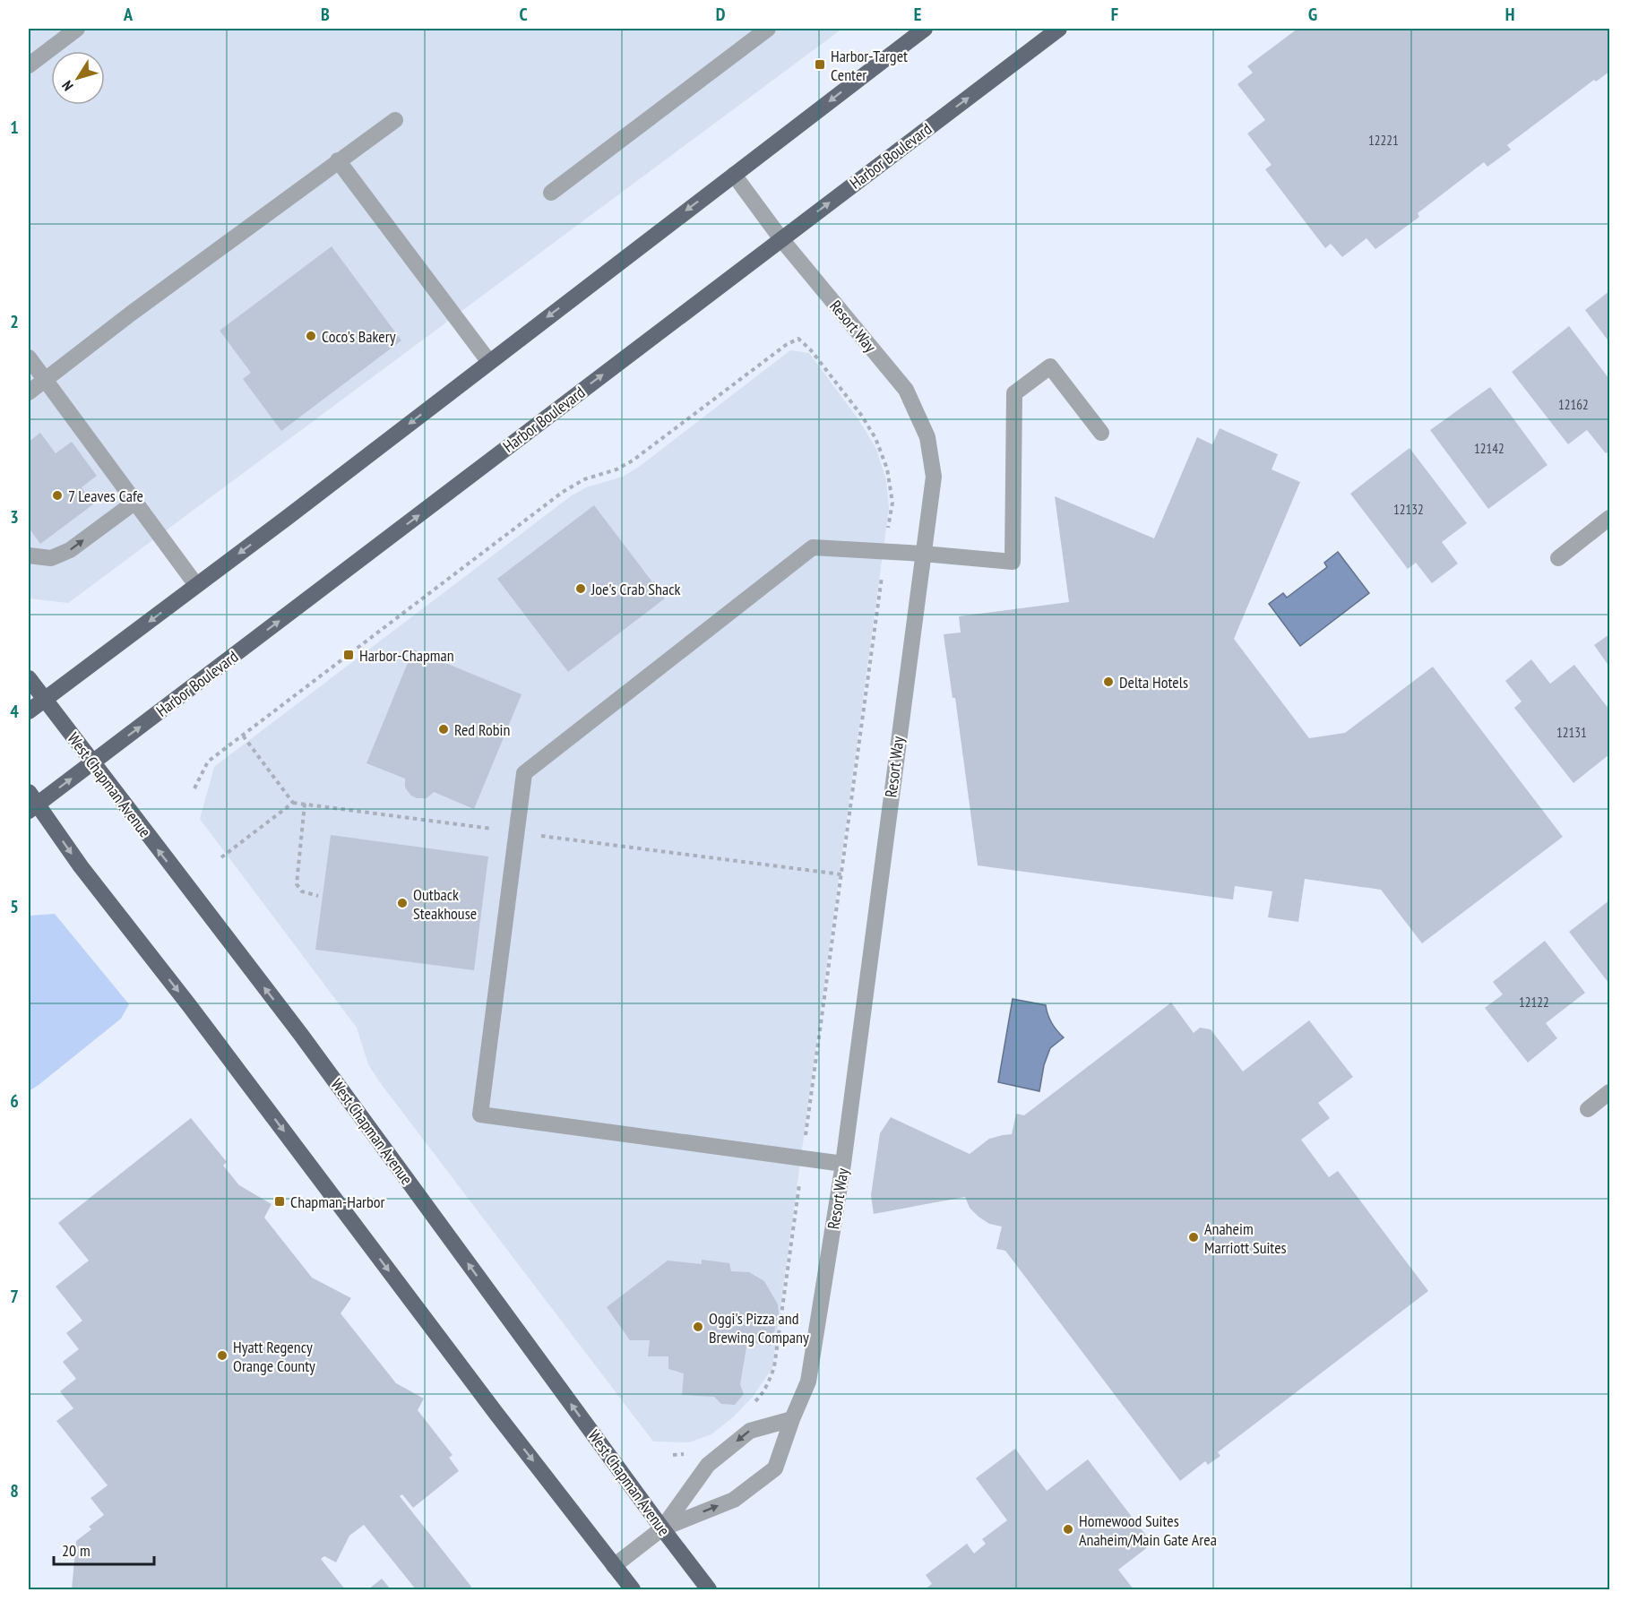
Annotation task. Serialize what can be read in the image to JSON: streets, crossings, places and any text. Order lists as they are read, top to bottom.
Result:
{
  "streets": {
    "main road": ["Harbor Boulevard", "West Chapman Avenue"],
    "street": ["Resort Way"]
  },
  "crossings": [
    ["Harbor Boulevard", "Resort Way"],
    ["Harbor Boulevard", "West Chapman Avenue"],
    ["Resort Way", "West Chapman Avenue"]
  ],
  "places": {
    "transit": ["Harbor-Target Center", "Harbor-Chapman", "Chapman-Harbor"],
    "other": [
      "Coco's Bakery",
      "7 Leaves Cafe",
      "Joe's Crab Shack",
      "Delta Hotels",
      "Red Robin",
      "Outback Steakhouse",
      "Anaheim Marriott Suites",
      "Oggi's Pizza and Brewing Company",
      "Hyatt Regency Orange County",
      "Homewood Suites Anaheim/Main Gate Area"
    ]
  },
  "house_numbers": [
    "12221",
    "12162",
    "12142",
    "12132",
    "12131",
    "12122"
  ],
  "scale_bar": "20 m",
  "north": "bottom left",
  "grid": {
    "columns": [
      "A",
      "B",
      "C",
      "D",
      "E",
      "F",
      "G",
      "H"
    ],
    "rows": [
      "1",
      "2",
      "3",
      "4",
      "5",
      "6",
      "7",
      "8"
    ]
  }
}
